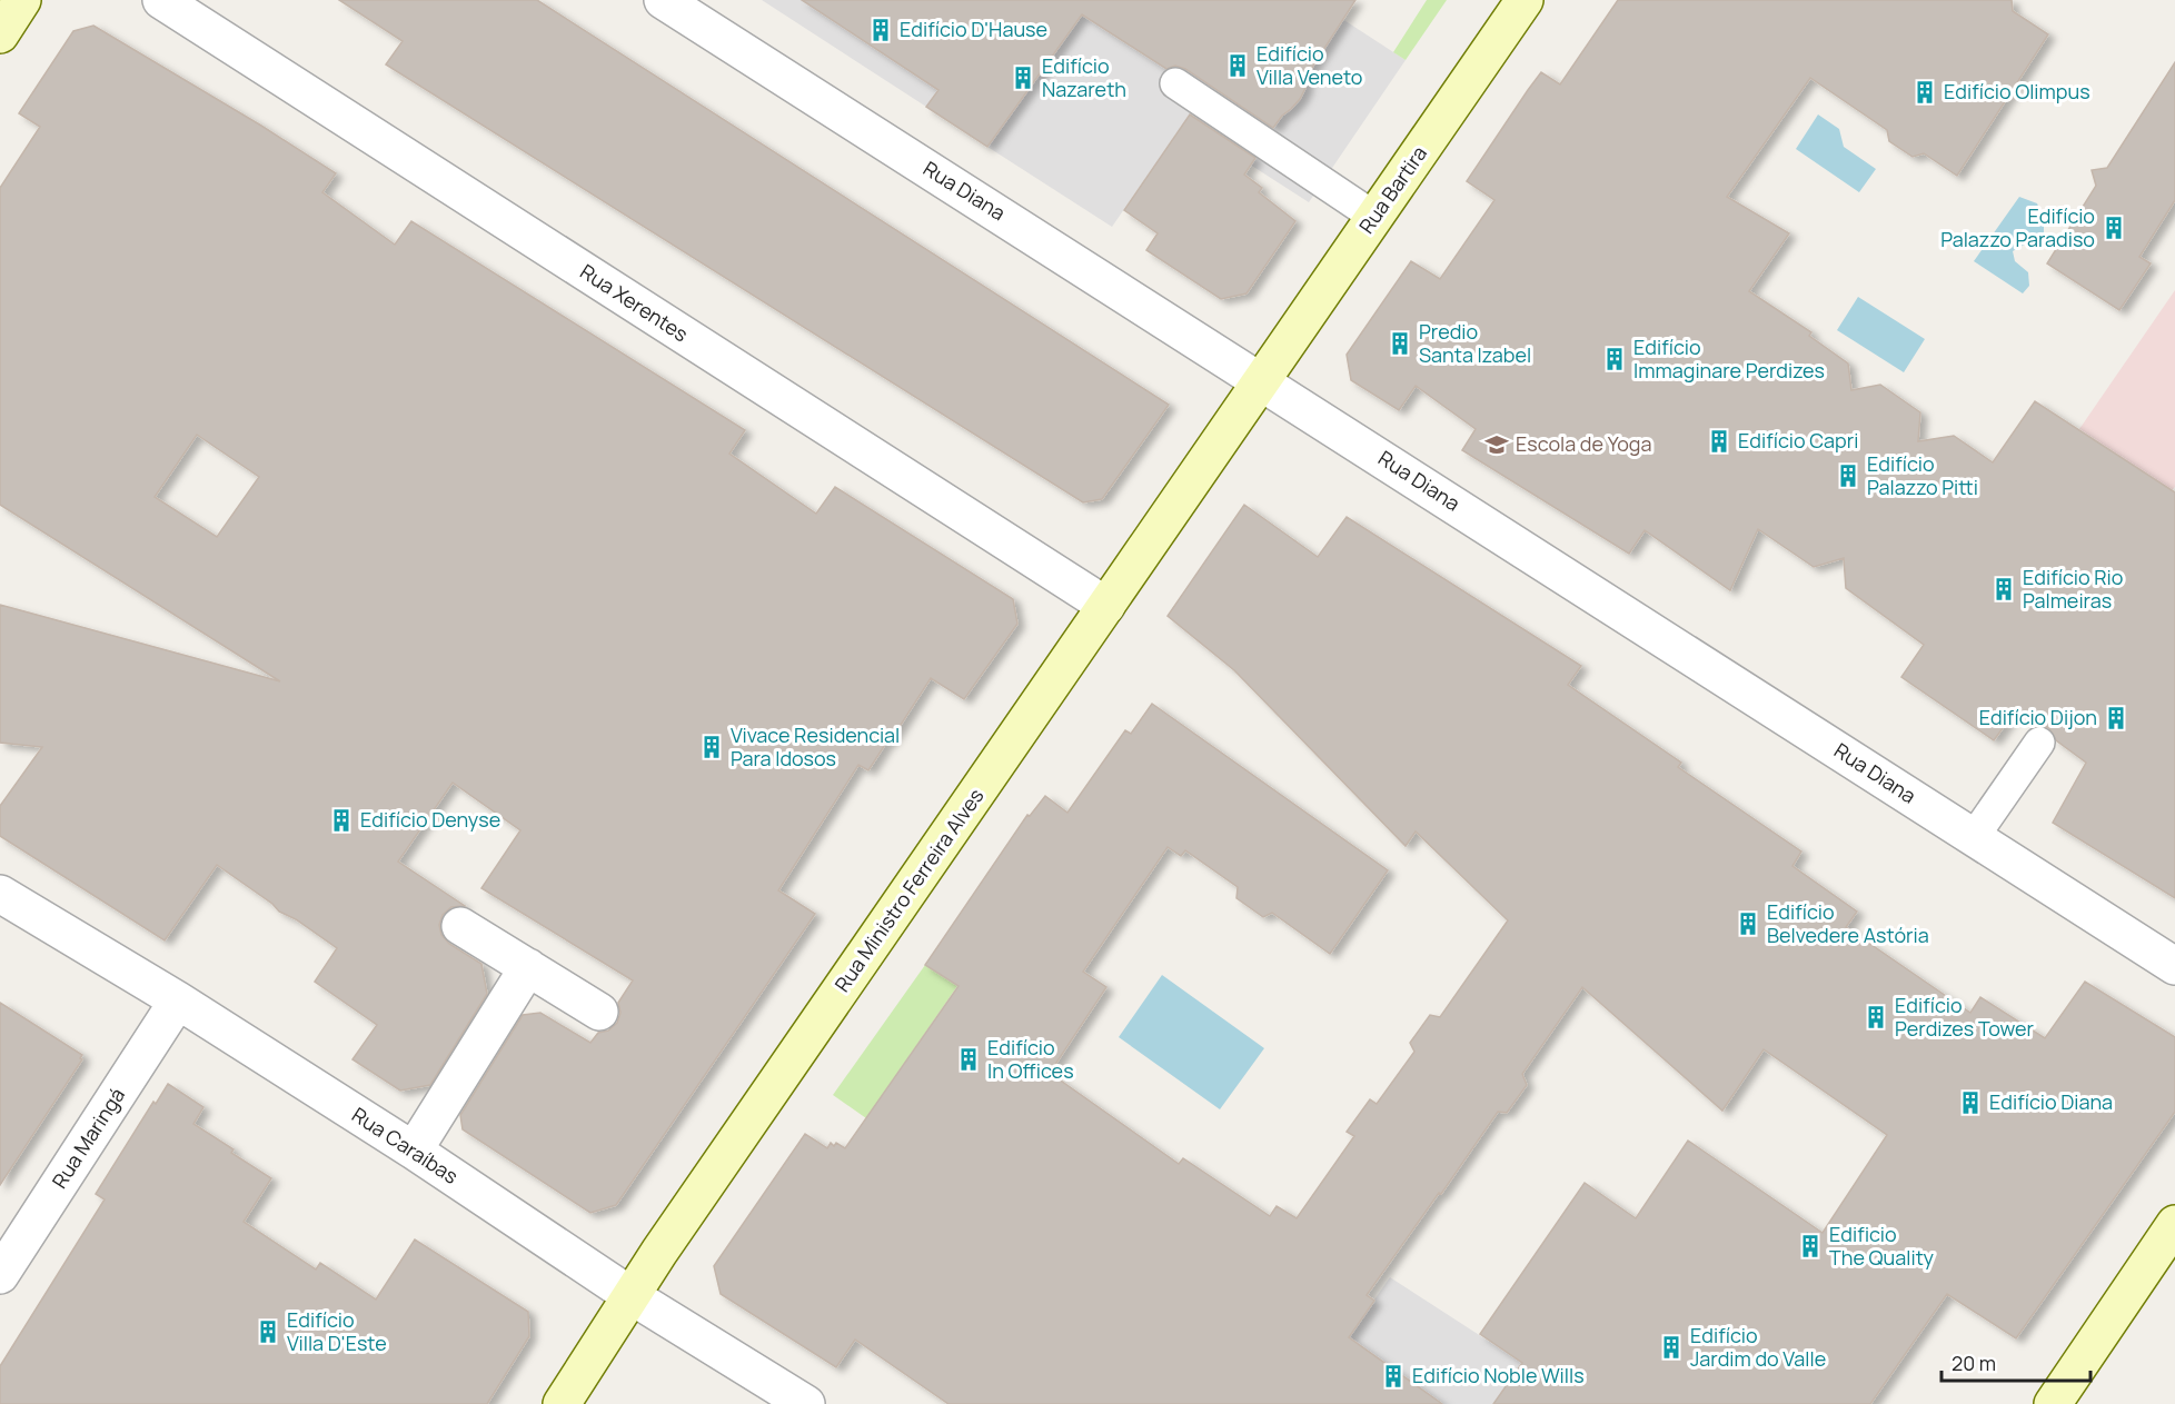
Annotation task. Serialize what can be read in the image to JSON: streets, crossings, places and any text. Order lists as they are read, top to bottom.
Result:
{
  "streets": {
    "street": [
      "Rua Bartira",
      "Rua Diana",
      "Rua Xerentes",
      "Rua Ministro Ferreira Alves",
      "Rua Maringá",
      "Rua Caraíbas"
    ]
  },
  "crossings": [
    ["Rua Bartira", "Rua Diana"],
    ["Rua Bartira", "Rua Ministro Ferreira Alves"],
    ["Rua Diana", "Rua Ministro Ferreira Alves"],
    ["Rua Xerentes", "Rua Ministro Ferreira Alves"],
    ["Rua Ministro Ferreira Alves", "Rua Caraíbas"],
    ["Rua Maringá", "Rua Caraíbas"]
  ],
  "places": {
    "building": [
      "Edifício D'Hause",
      "Edifício Villa Veneto",
      "Edifício Nazareth",
      "Edifício Olimpus",
      "Edifício Palazzo Paradiso",
      "Predio Santa Izabel",
      "Edifício Immaginare Perdizes",
      "Edifício Capri",
      "Edifício Palazzo Pitti",
      "Edifício Rio Palmeiras",
      "Edifício Dijon",
      "Vivace Residencial Para Idosos",
      "Edifício Denyse",
      "Edifício Belvedere Astória",
      "Edifício Perdizes Tower",
      "Edifício In Offices",
      "Edifício Diana",
      "Edificio The Quality",
      "Edifício Villa D'Este",
      "Edifício Jardim do Valle",
      "Edifício Noble Wills"
    ],
    "school or university": ["Escola de Yoga"]
  },
  "scale_bar": "20 m"
}
